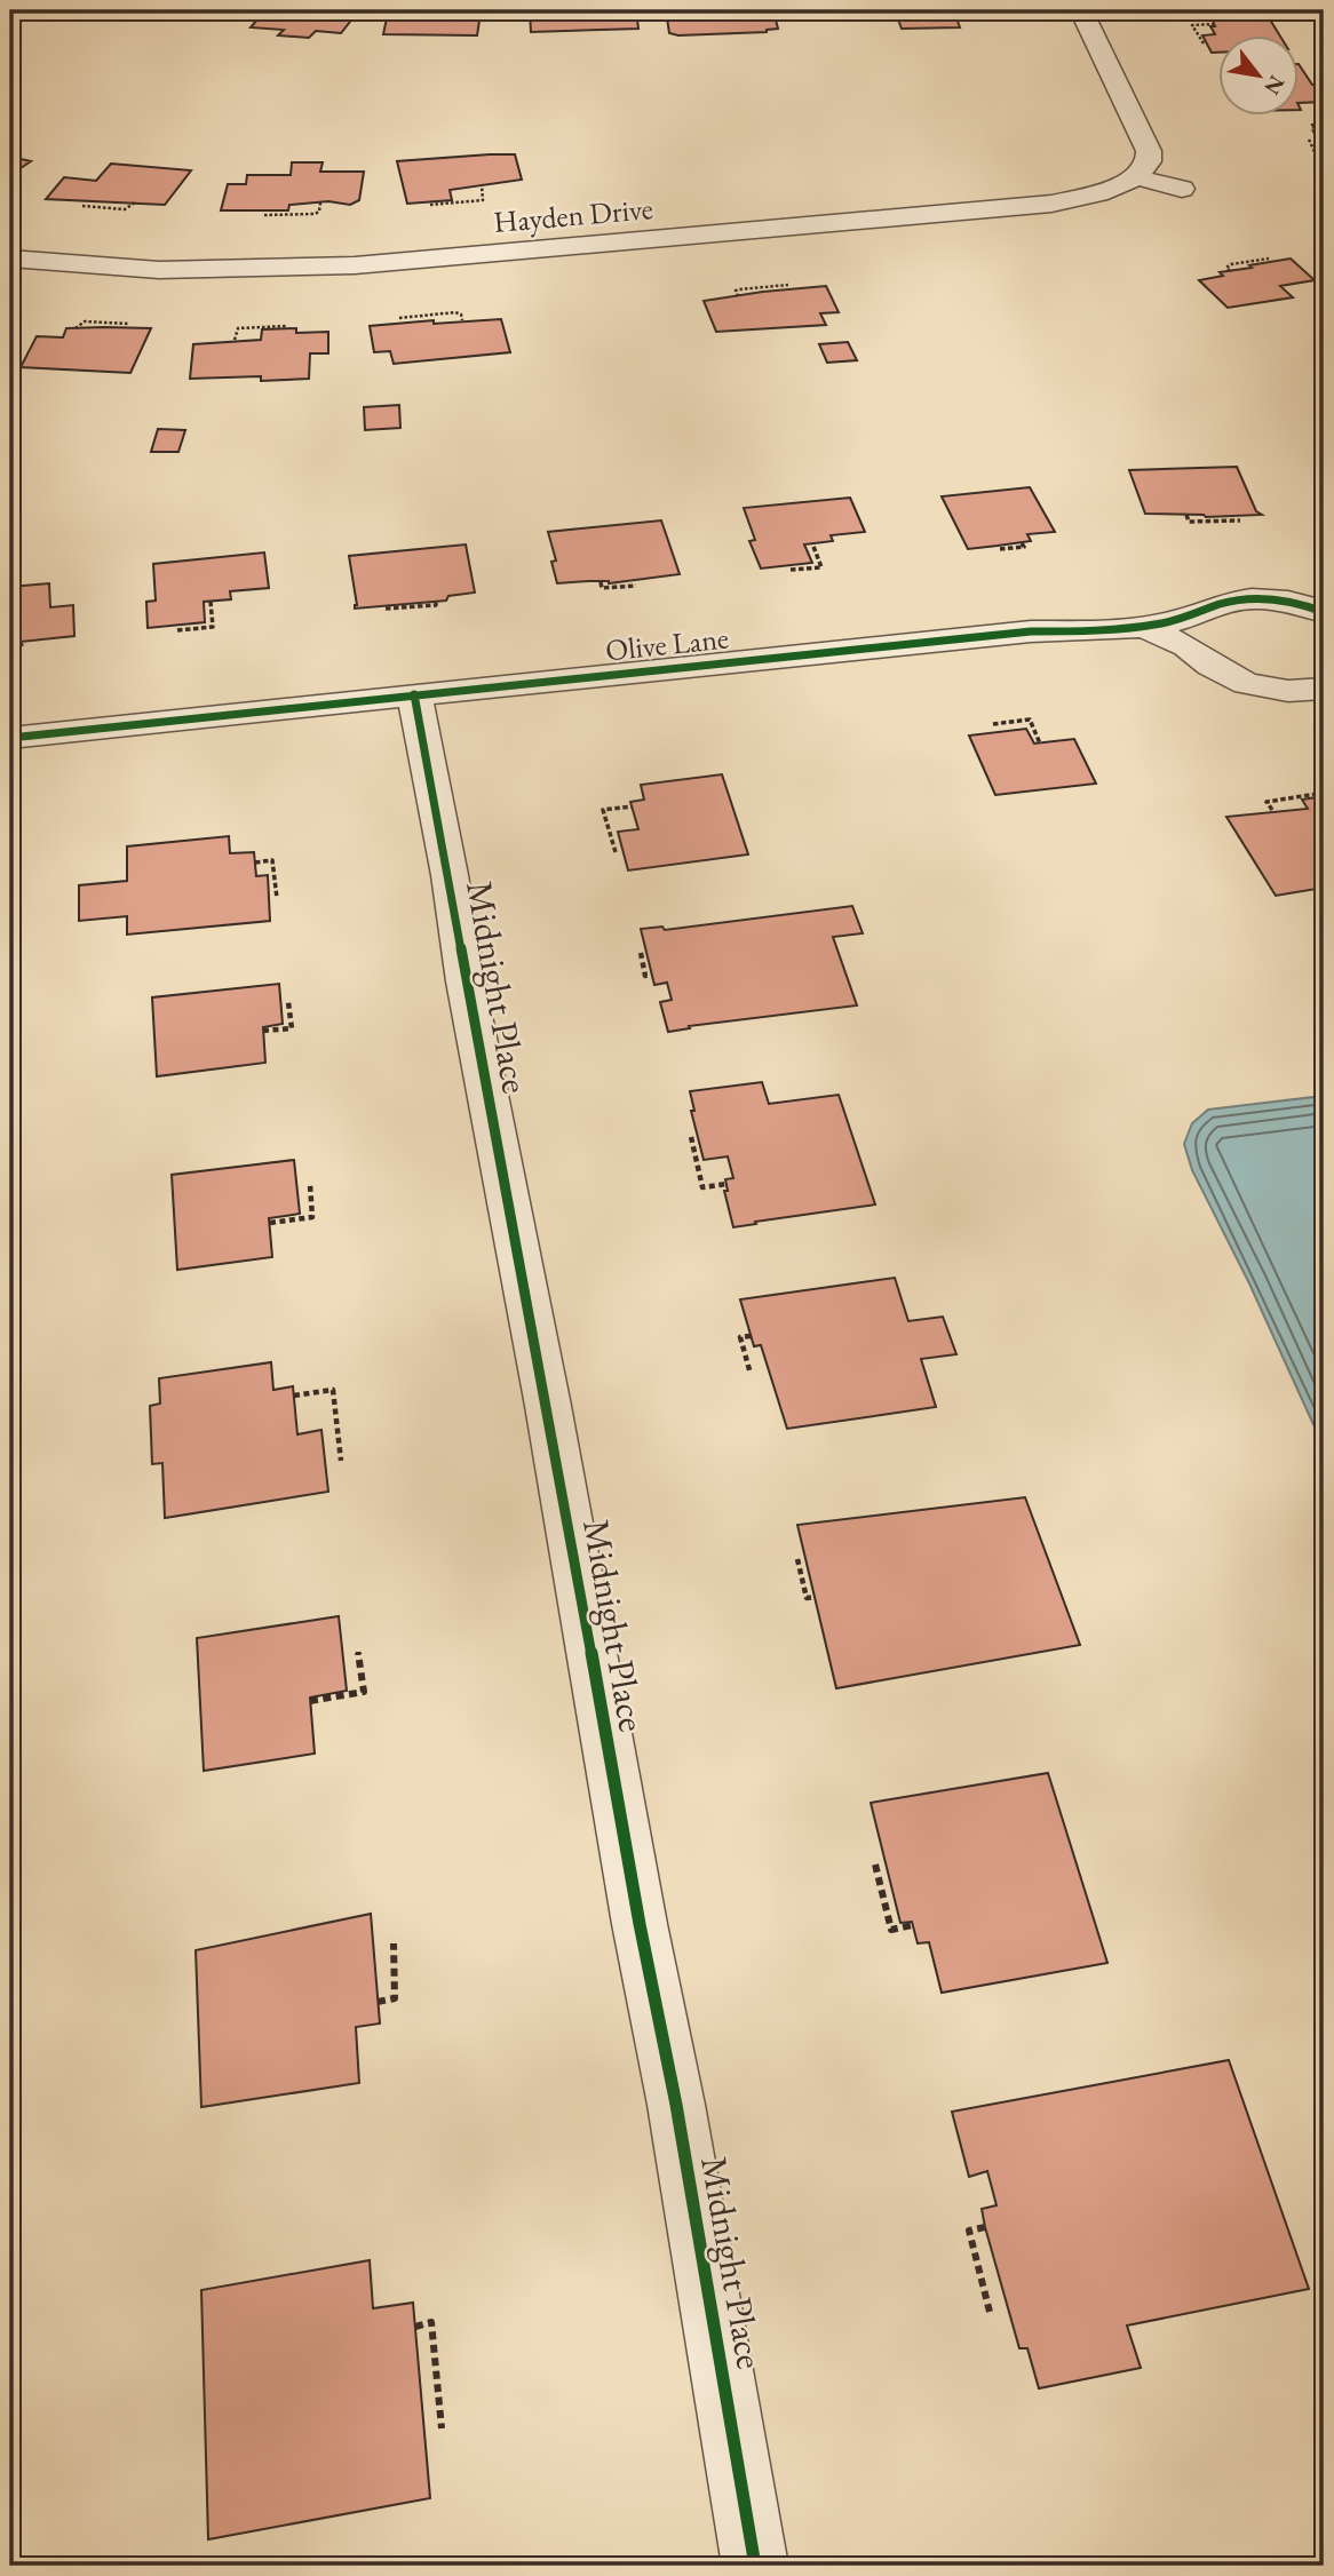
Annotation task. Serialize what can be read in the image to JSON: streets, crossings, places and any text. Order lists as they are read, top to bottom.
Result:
{
  "streets": {
    "street": ["Hayden Drive", "Olive Lane", "Midnight Place"]
  },
  "crossings": [
    ["Olive Lane", "Midnight Place"]
  ],
  "north": "bottom right"
}
